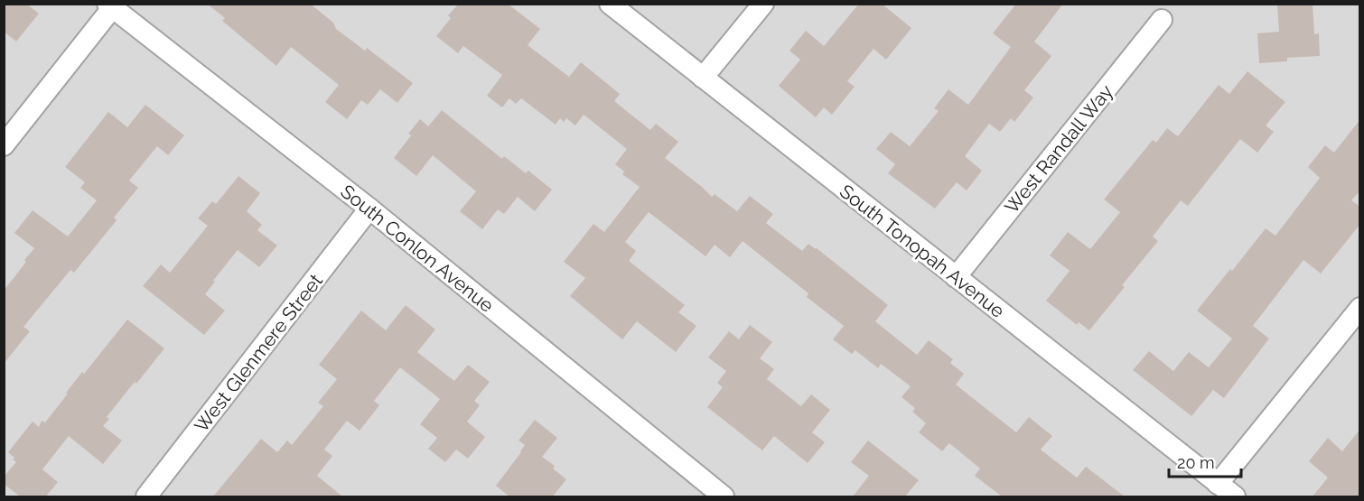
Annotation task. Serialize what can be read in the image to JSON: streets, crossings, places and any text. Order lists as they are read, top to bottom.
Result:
{
  "streets": {
    "street": [
      "West Randall Way",
      "South Conlon Avenue",
      "South Tonopah Avenue",
      "West Glenmere Street"
    ]
  },
  "crossings": [
    ["West Randall Way", "South Tonopah Avenue"],
    ["South Conlon Avenue", "West Glenmere Street"]
  ],
  "scale_bar": "20 m"
}
